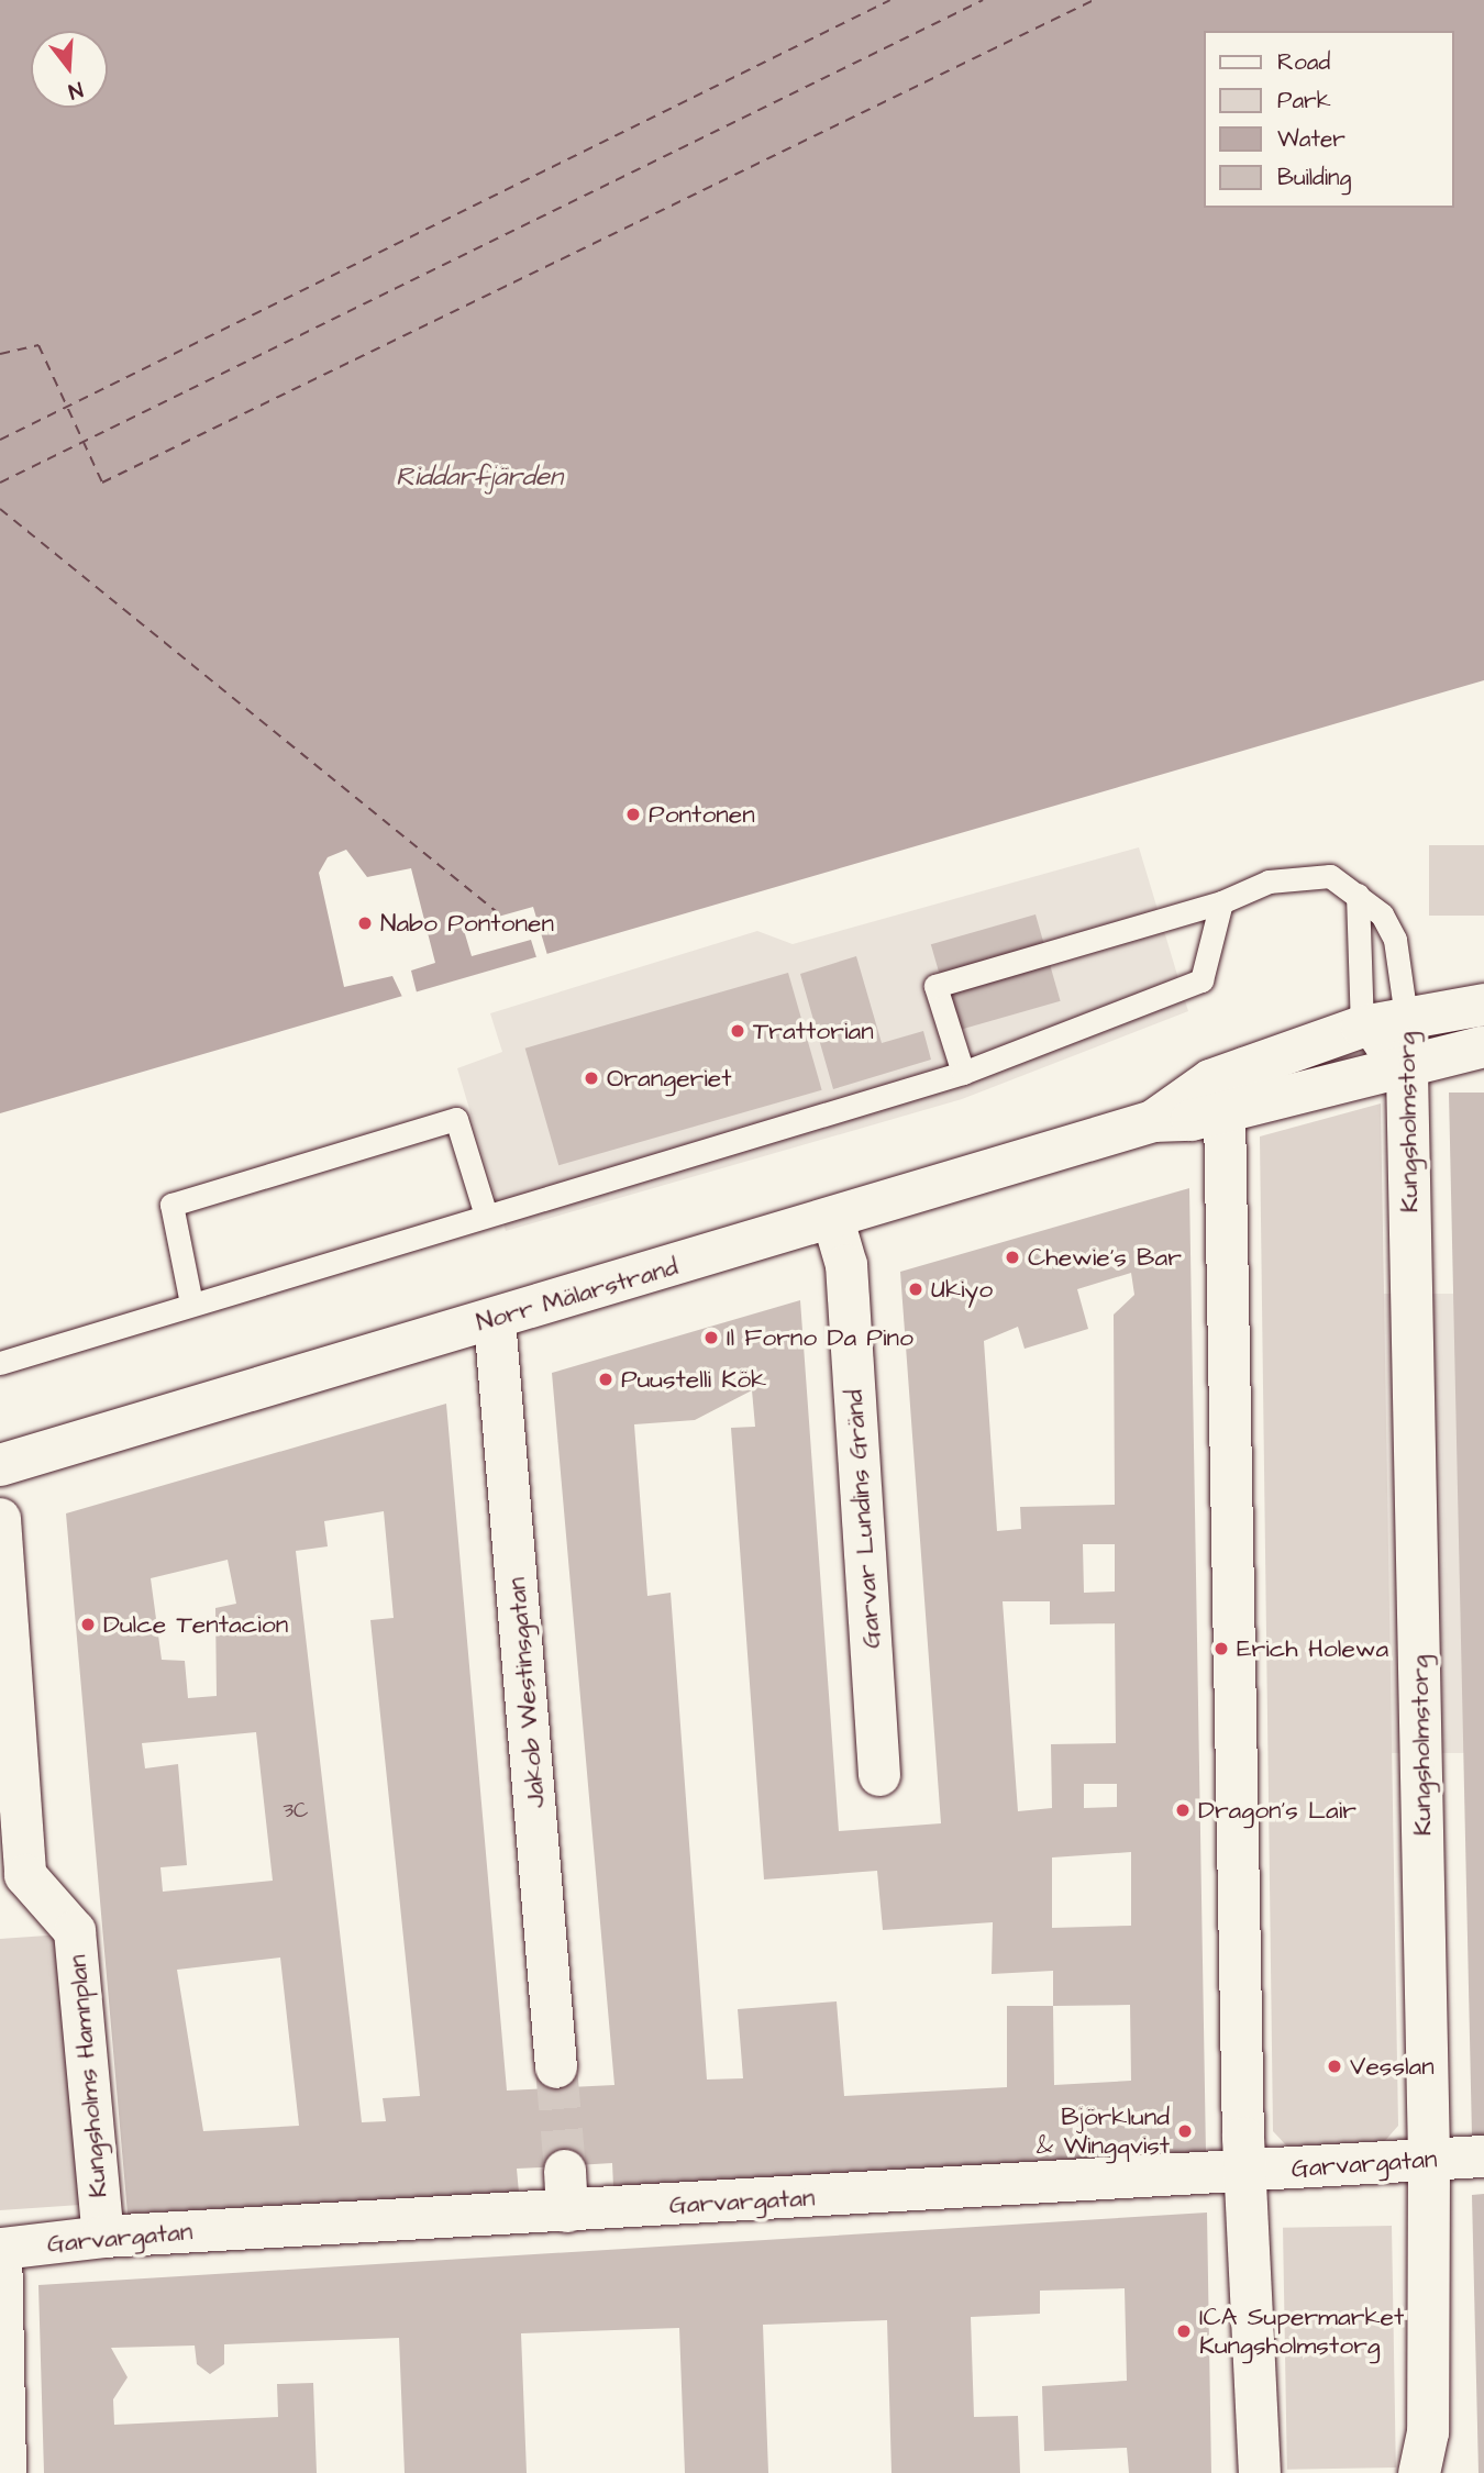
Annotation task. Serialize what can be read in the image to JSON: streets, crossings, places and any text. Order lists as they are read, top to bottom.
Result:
{
  "streets": {
    "street": [
      "Kungsholmstorg",
      "Norr Mälarstrand",
      "Garvar Lundins Gränd",
      "Jakob Westinsgatan",
      "Kungsholms Hamnplan",
      "Garvargatan"
    ]
  },
  "crossings": [
    ["Kungsholmstorg", "Norr Mälarstrand"],
    ["Kungsholmstorg", "Garvargatan"],
    ["Norr Mälarstrand", "Garvar Lundins Gränd"],
    ["Norr Mälarstrand", "Jakob Westinsgatan"],
    ["Kungsholms Hamnplan", "Garvargatan"]
  ],
  "water": ["Riddarfjärden"],
  "places": [
    "Pontonen",
    "Nabo Pontonen",
    "Trattorian",
    "Orangeriet",
    "Chewie's Bar",
    "Ukiyo",
    "Il Forno Da Pino",
    "Puustelli Kök",
    "Dulce Tentacion",
    "Erich Holewa",
    "Dragon's Lair",
    "Vesslan",
    "Björklund & Wingqvist",
    "ICA Supermarket Kungsholmstorg"
  ],
  "house_numbers": ["3C"],
  "legend": [
    "Road",
    "Park",
    "Water",
    "Building"
  ],
  "north": "bottom"
}
